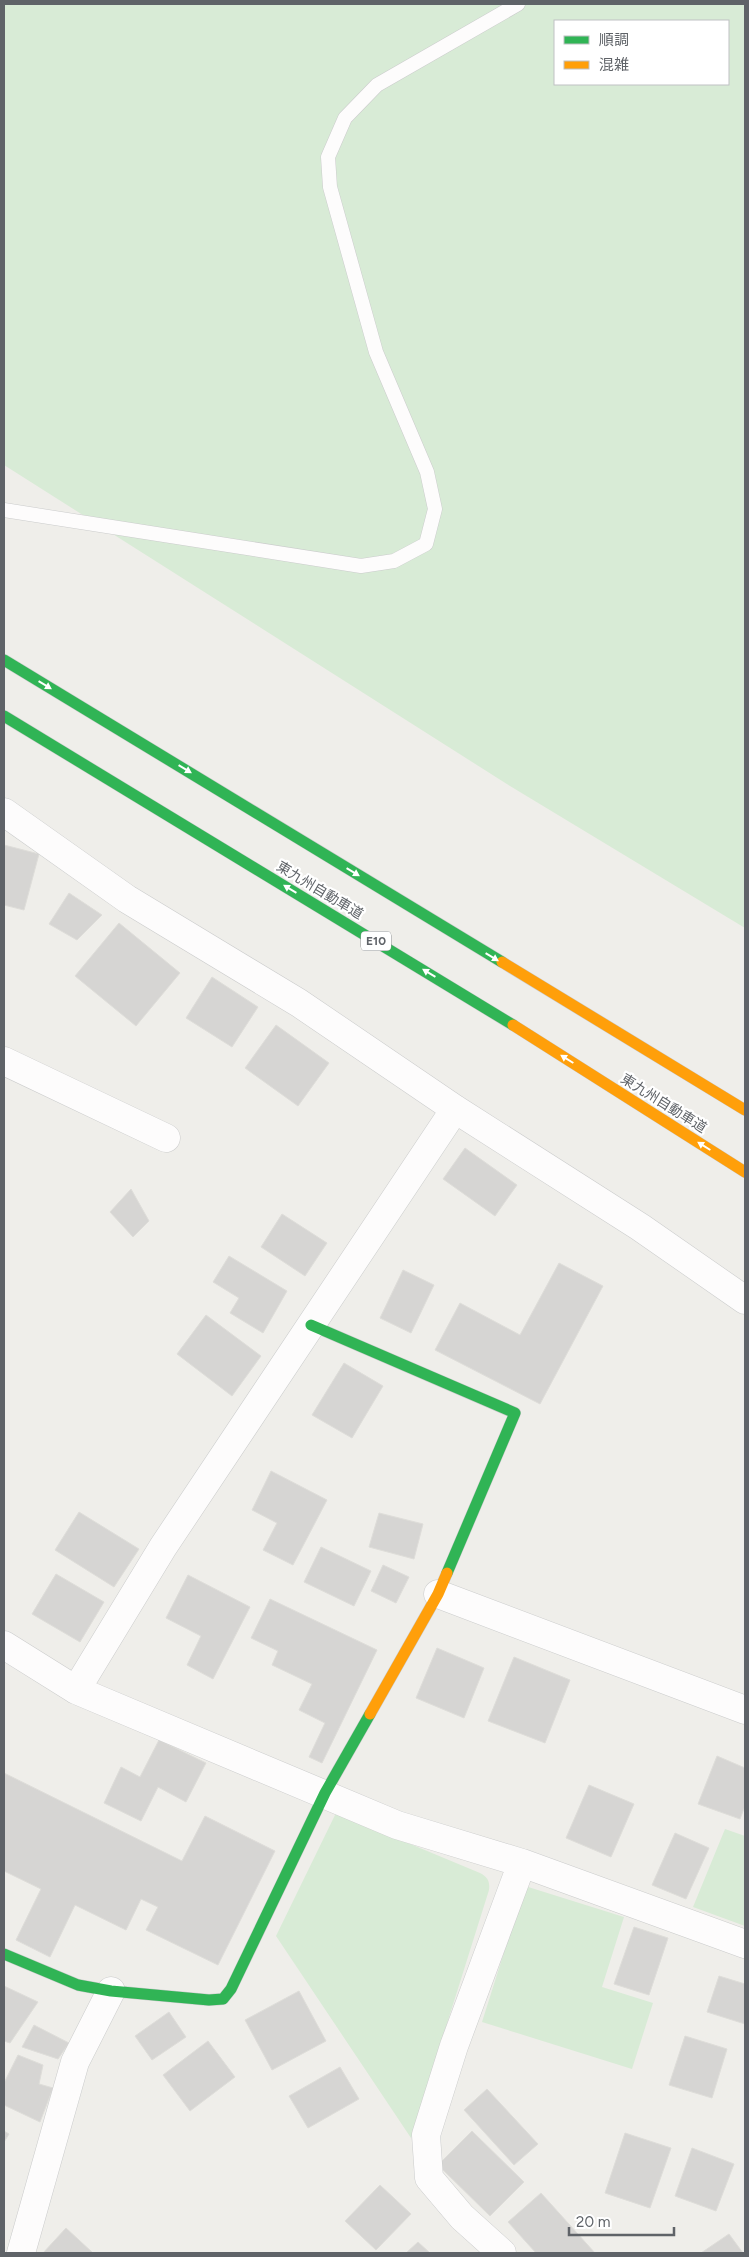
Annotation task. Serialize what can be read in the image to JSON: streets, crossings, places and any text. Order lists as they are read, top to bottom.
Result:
{
  "streets": {
    "main road": ["東九州自動車道", "E10"]
  },
  "legend": ["順調", "混雑"],
  "scale_bar": "20 m"
}
